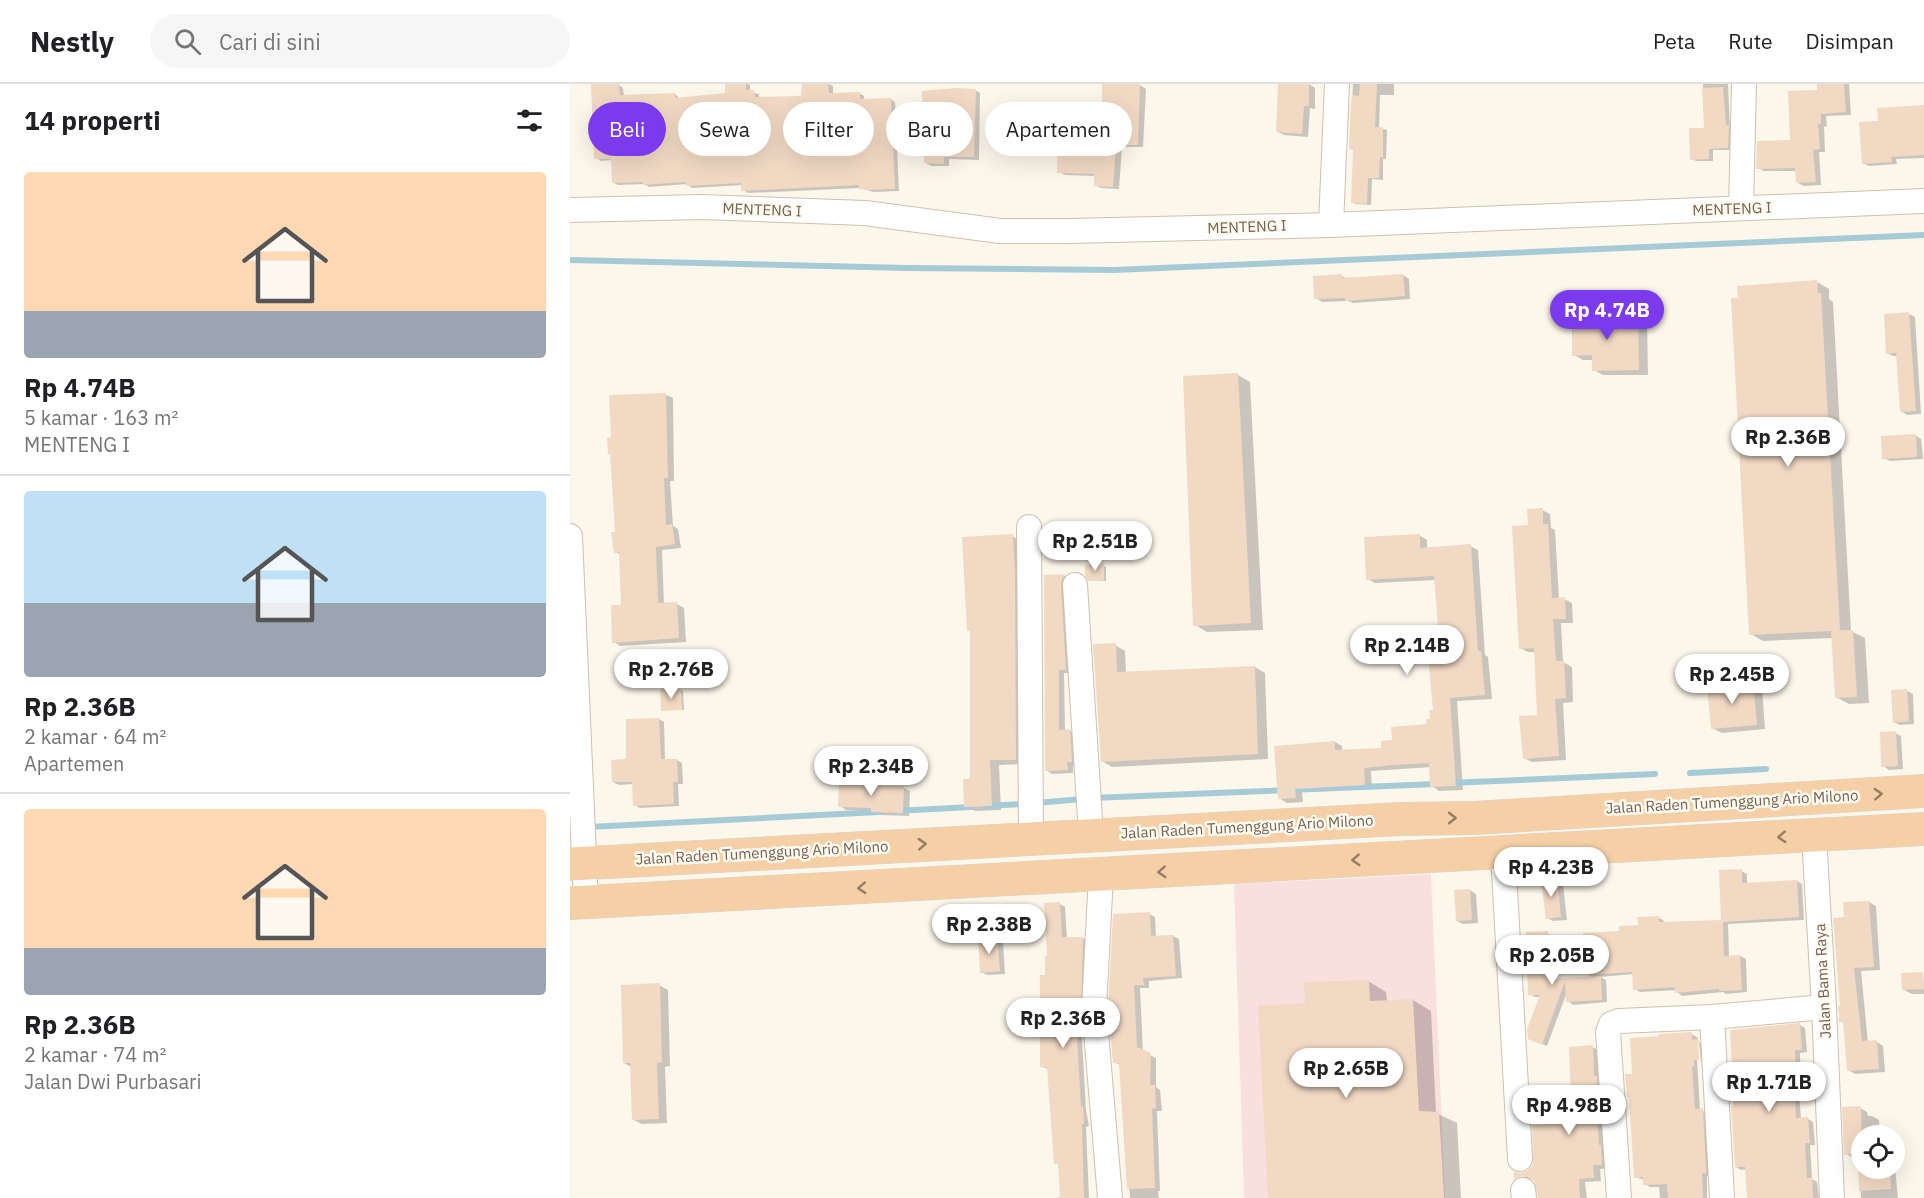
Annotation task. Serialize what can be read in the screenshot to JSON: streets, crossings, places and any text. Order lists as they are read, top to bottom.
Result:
{
  "streets": {
    "highway": ["Jalan Raden Tumenggung Ario Milono"],
    "street": ["MENTENG I", "Jalan Bama Raya"]
  },
  "page": {
    "header": "Nestly",
    "search": "Cari di sini",
    "nav": ["Peta", "Rute", "Disimpan"],
    "heading": "14 properti",
    "chip": [
      "Beli",
      "Sewa",
      "Filter",
      "Baru",
      "Apartemen"
    ],
    "list": [
      {
        "name": "Rp 4.74B",
        "note": "5 kamar · 163 m² · MENTENG I"
      },
      {
        "name": "Rp 2.36B",
        "note": "2 kamar · 64 m² · Apartemen"
      },
      {
        "name": "Rp 2.36B",
        "note": "2 kamar · 74 m² · Jalan Dwi Purbasari"
      }
    ],
    "price": [
      "Rp 4.74B",
      "Rp 2.36B",
      "Rp 2.51B",
      "Rp 2.14B",
      "Rp 2.76B",
      "Rp 2.45B",
      "Rp 2.34B",
      "Rp 4.23B",
      "Rp 2.38B",
      "Rp 2.05B",
      "Rp 2.36B",
      "Rp 2.65B",
      "Rp 1.71B",
      "Rp 4.98B"
    ]
  }
}
